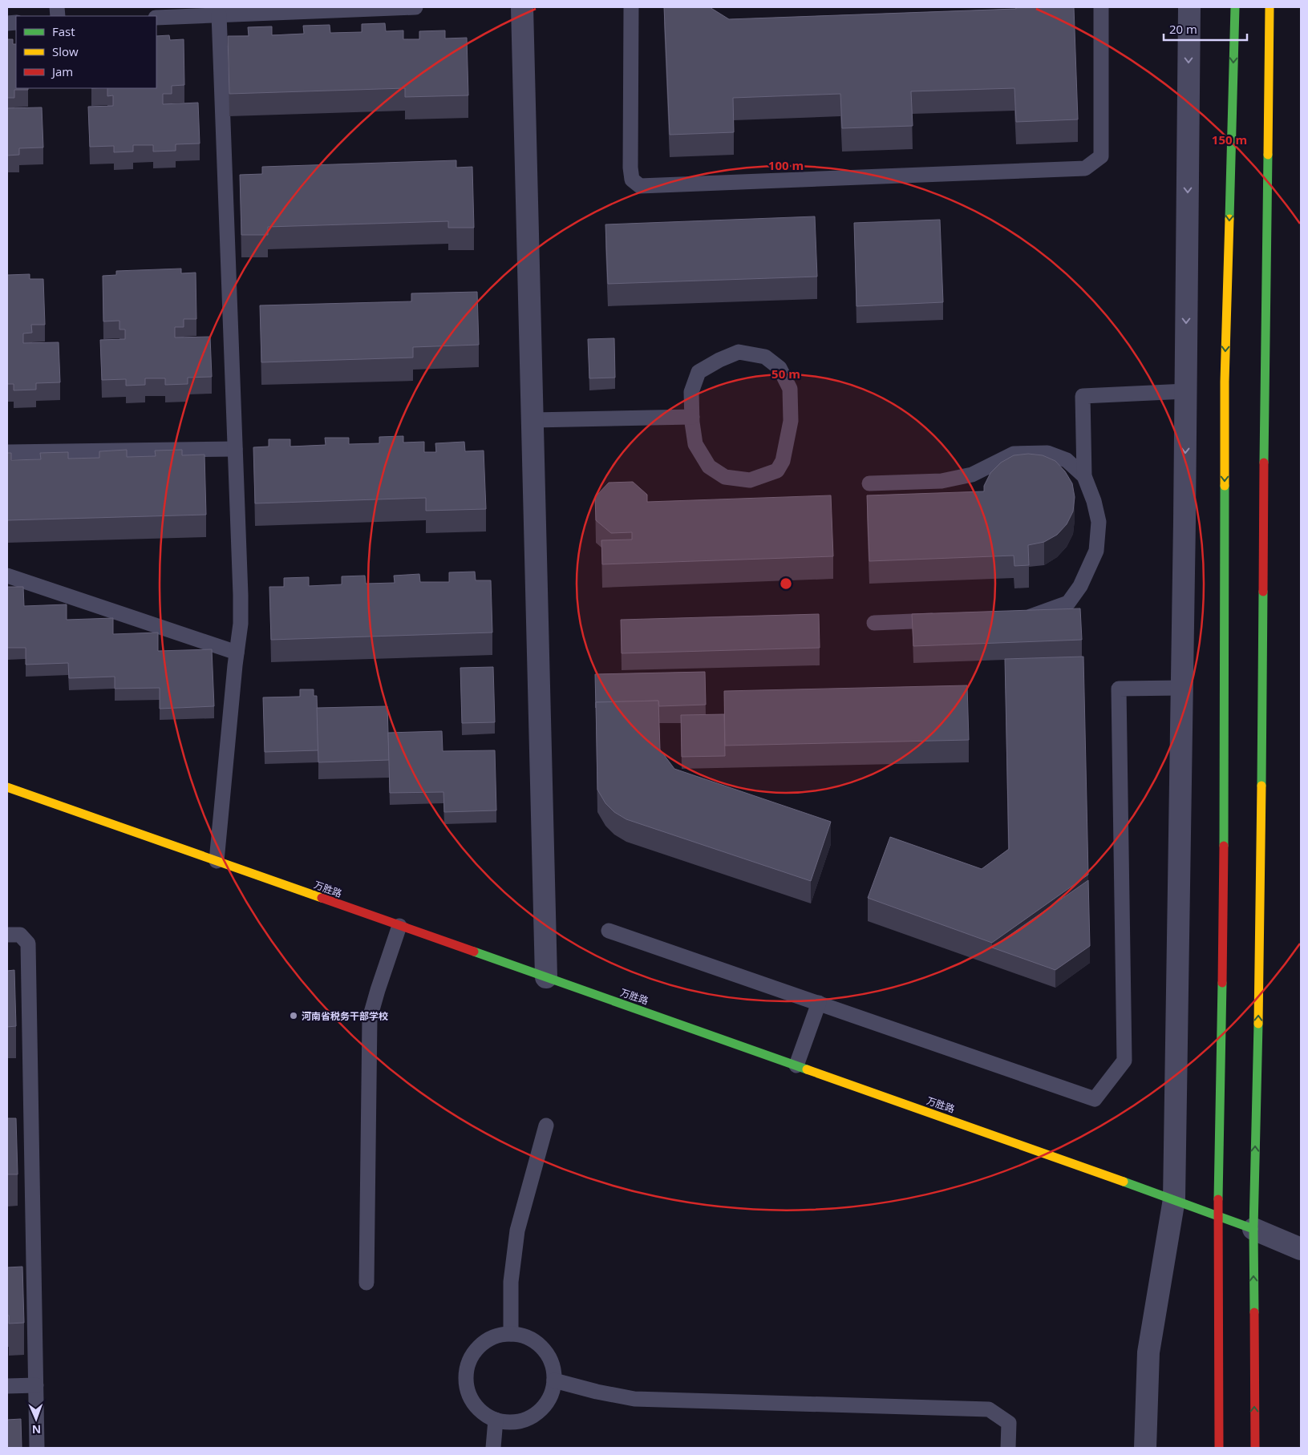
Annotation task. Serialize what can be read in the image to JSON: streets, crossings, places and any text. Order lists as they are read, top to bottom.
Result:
{
  "streets": {
    "main road": ["万胜路"]
  },
  "places": ["河南省税务干部学校"],
  "legend": ["Fast", "Slow", "Jam"],
  "scale_bar": "20 m",
  "north": "bottom",
  "rings": ["150 m", "100 m", "50 m"]
}
